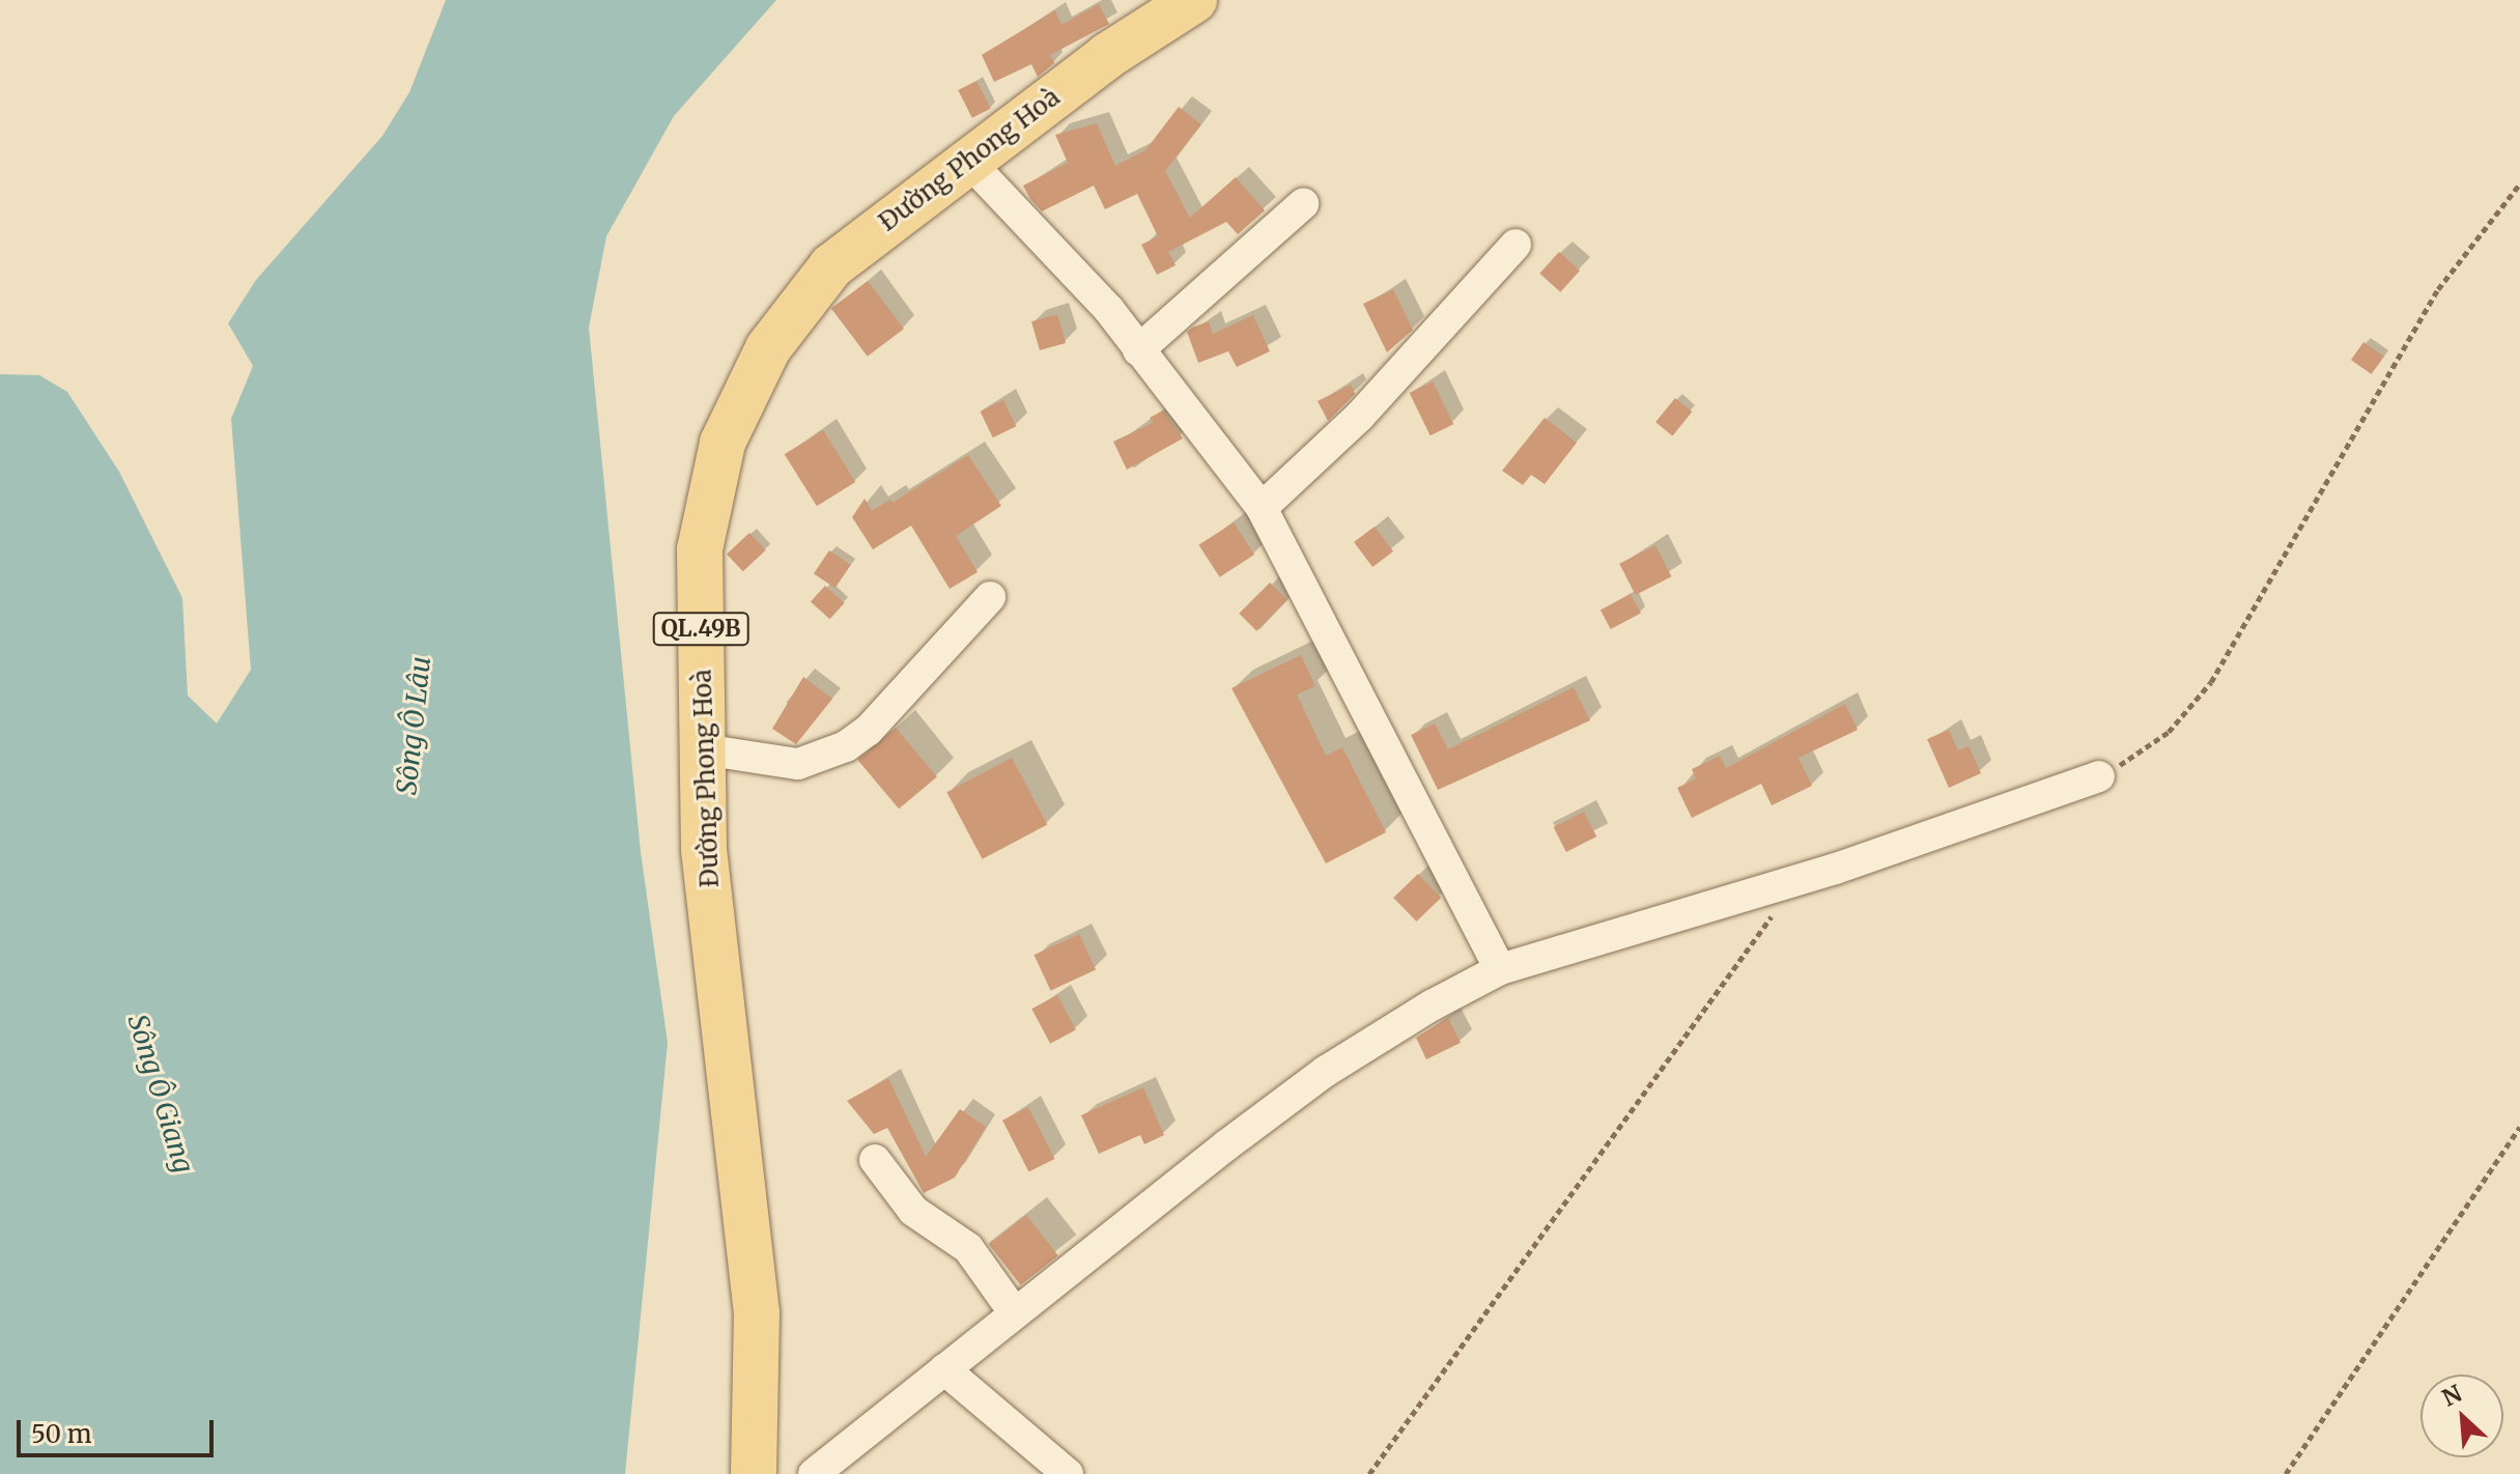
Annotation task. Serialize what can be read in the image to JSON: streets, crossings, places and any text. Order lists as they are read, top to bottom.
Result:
{
  "streets": {
    "main road": ["Đường Phong Hoà", "QL.49B"]
  },
  "water": ["Sông Ô Lâu", "Sông Ô Giang"],
  "scale_bar": "50 m",
  "north": "top left"
}
